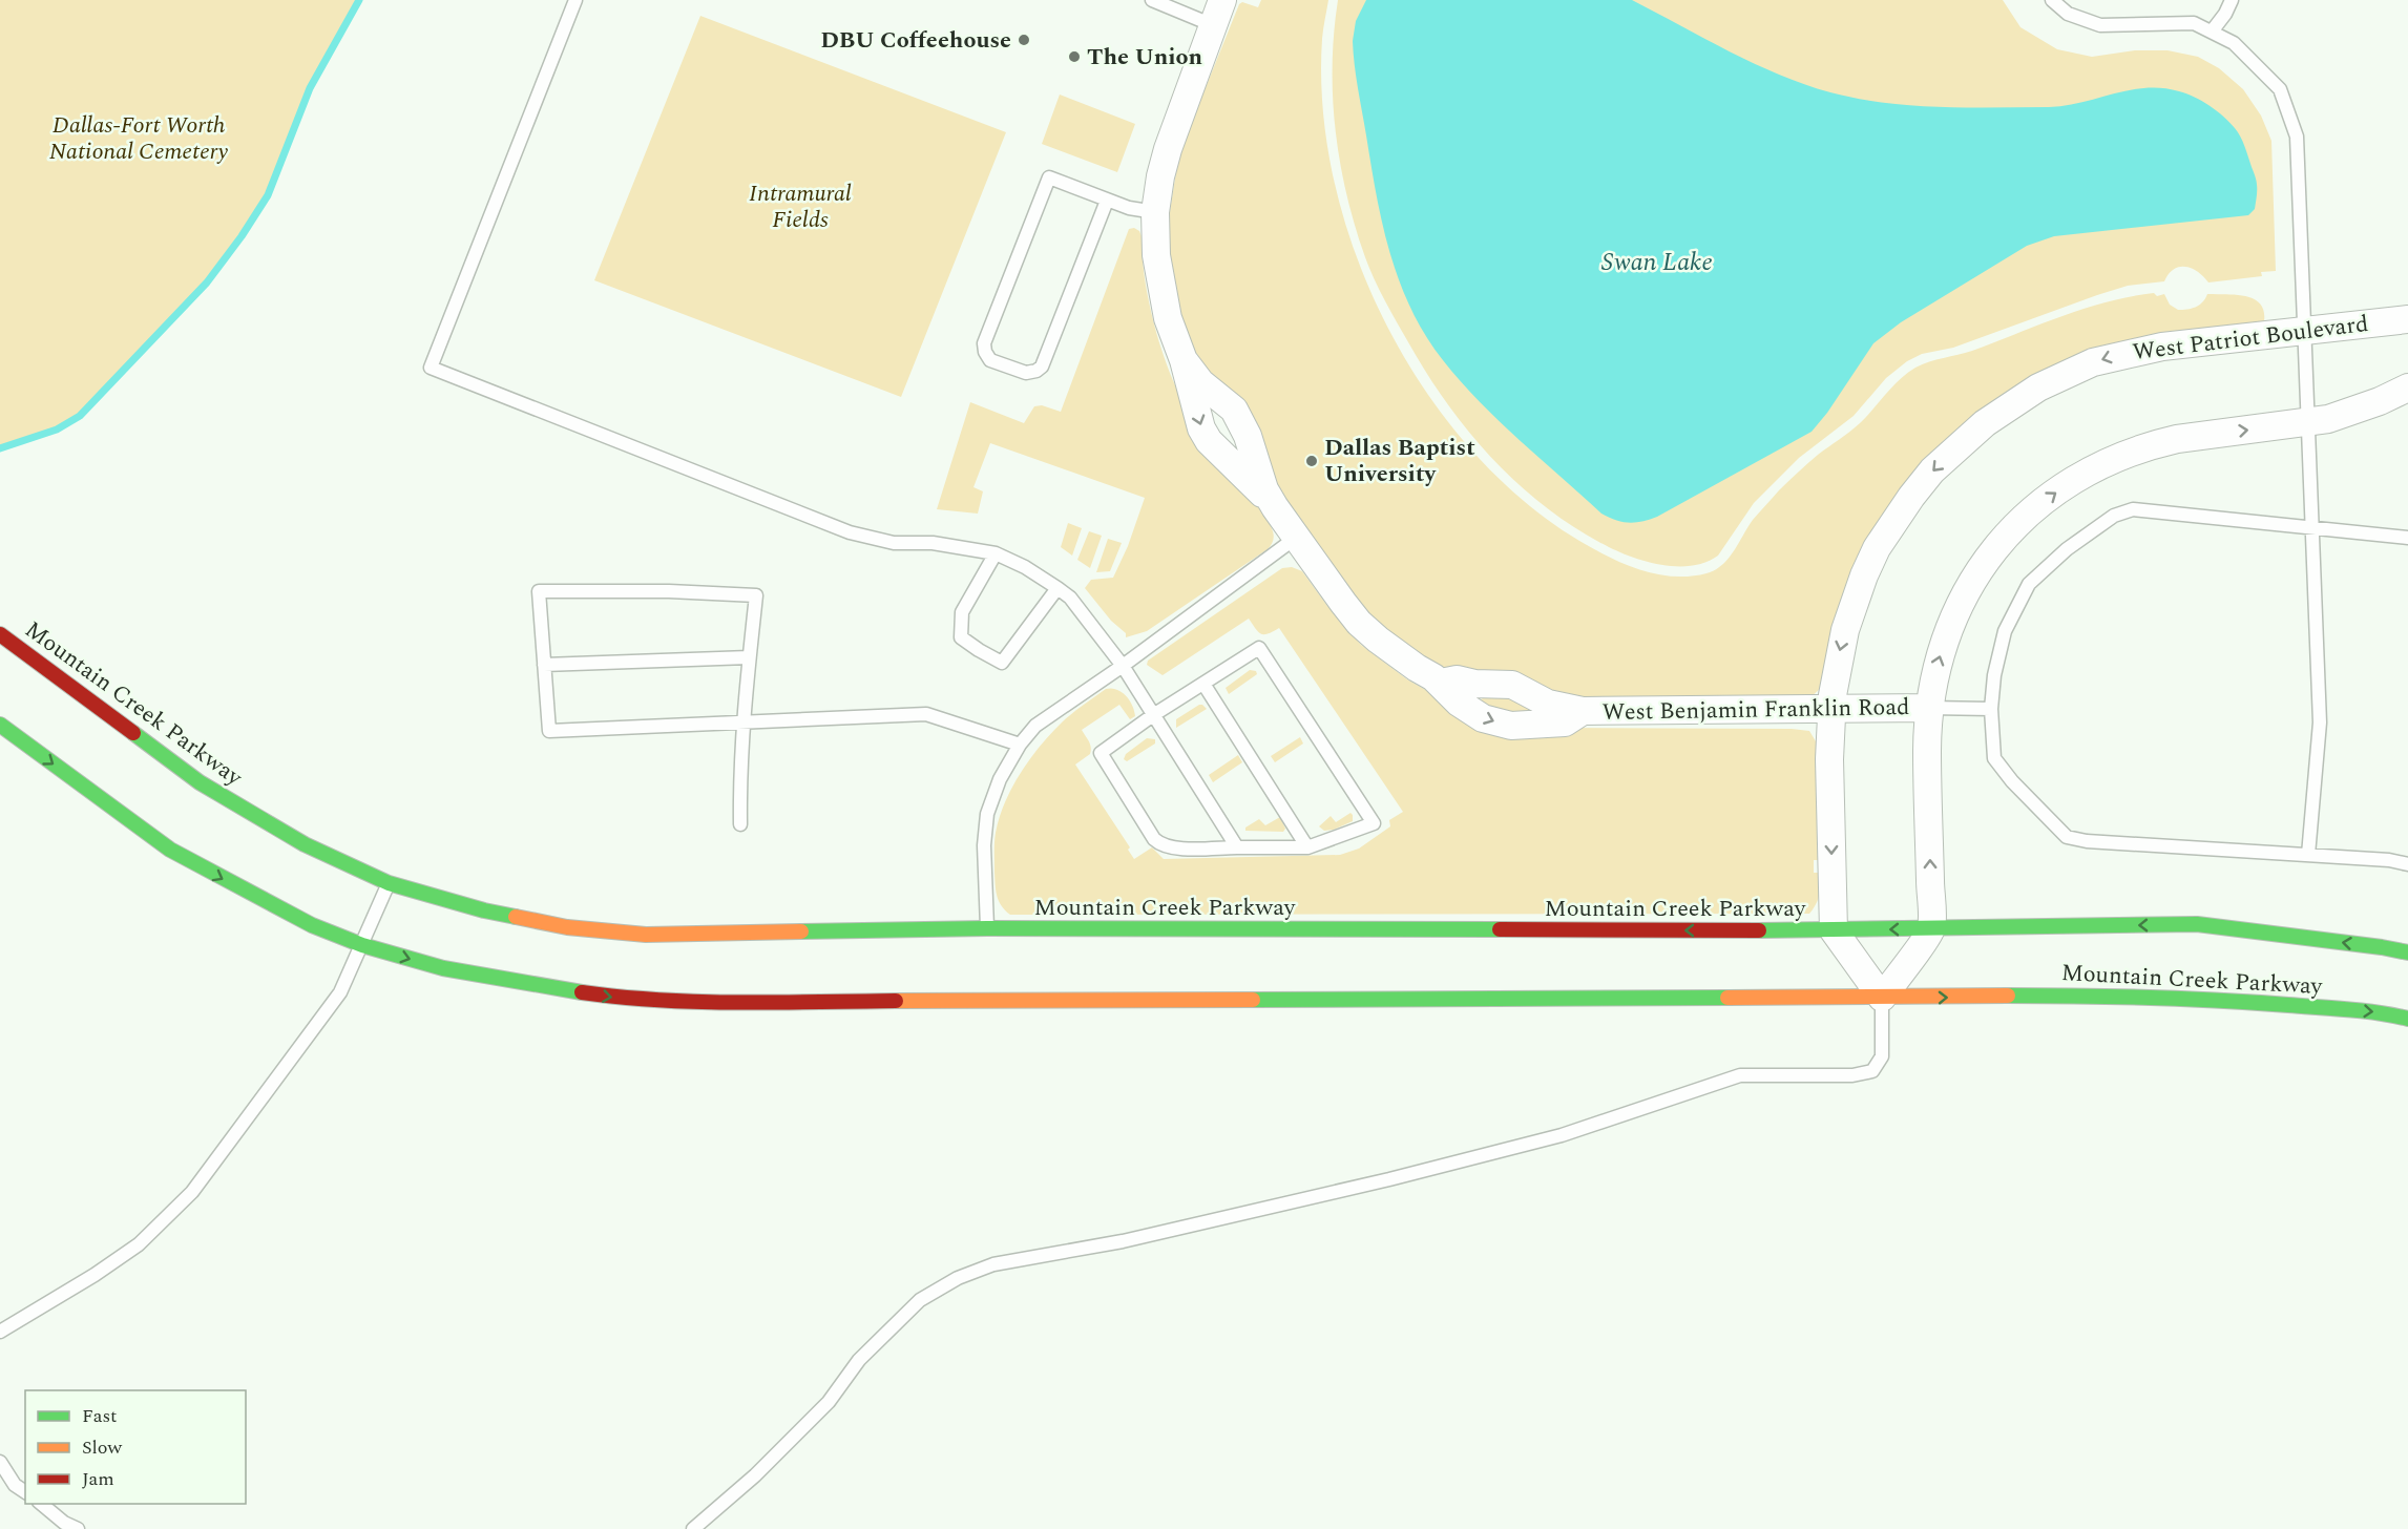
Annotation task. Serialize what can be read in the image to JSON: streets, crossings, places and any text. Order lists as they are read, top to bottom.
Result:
{
  "streets": {
    "main road": ["Mountain Creek Parkway"],
    "street": ["West Patriot Boulevard", "West Benjamin Franklin Road"]
  },
  "crossings": [
    ["West Patriot Boulevard", "Mountain Creek Parkway"],
    ["West Patriot Boulevard", "West Benjamin Franklin Road"]
  ],
  "one_way": ["West Patriot Boulevard"],
  "water": ["Swan Lake"],
  "parks": ["Dallas-Fort Worth National Cemetery", "Intramural Fields"],
  "places": ["DBU Coffeehouse", "The Union", "Dallas Baptist University"],
  "legend": ["Fast", "Slow", "Jam"]
}
